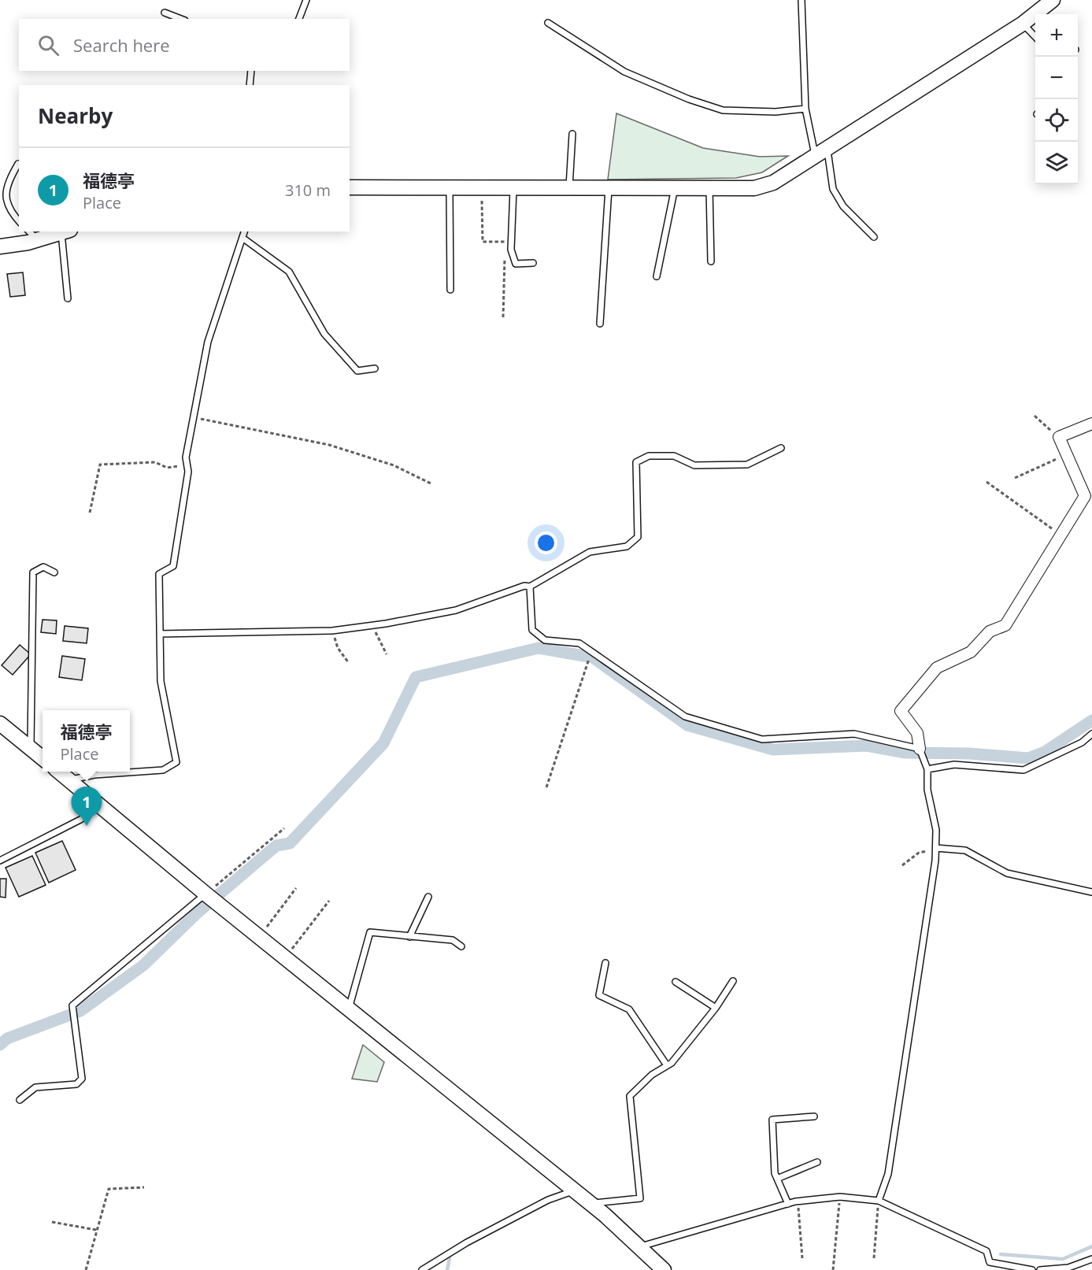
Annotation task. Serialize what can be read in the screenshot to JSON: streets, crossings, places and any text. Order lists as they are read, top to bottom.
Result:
{
  "page": {
    "map_buttons": ["+", "−"],
    "search": "Search here",
    "heading": "Nearby",
    "list": [
      {
        "mark": "1",
        "name": "福德亭",
        "note": "Place",
        "value": "310 m"
      }
    ],
    "popup": ["福德亭", "Place"],
    "pins": "1"
  }
}
